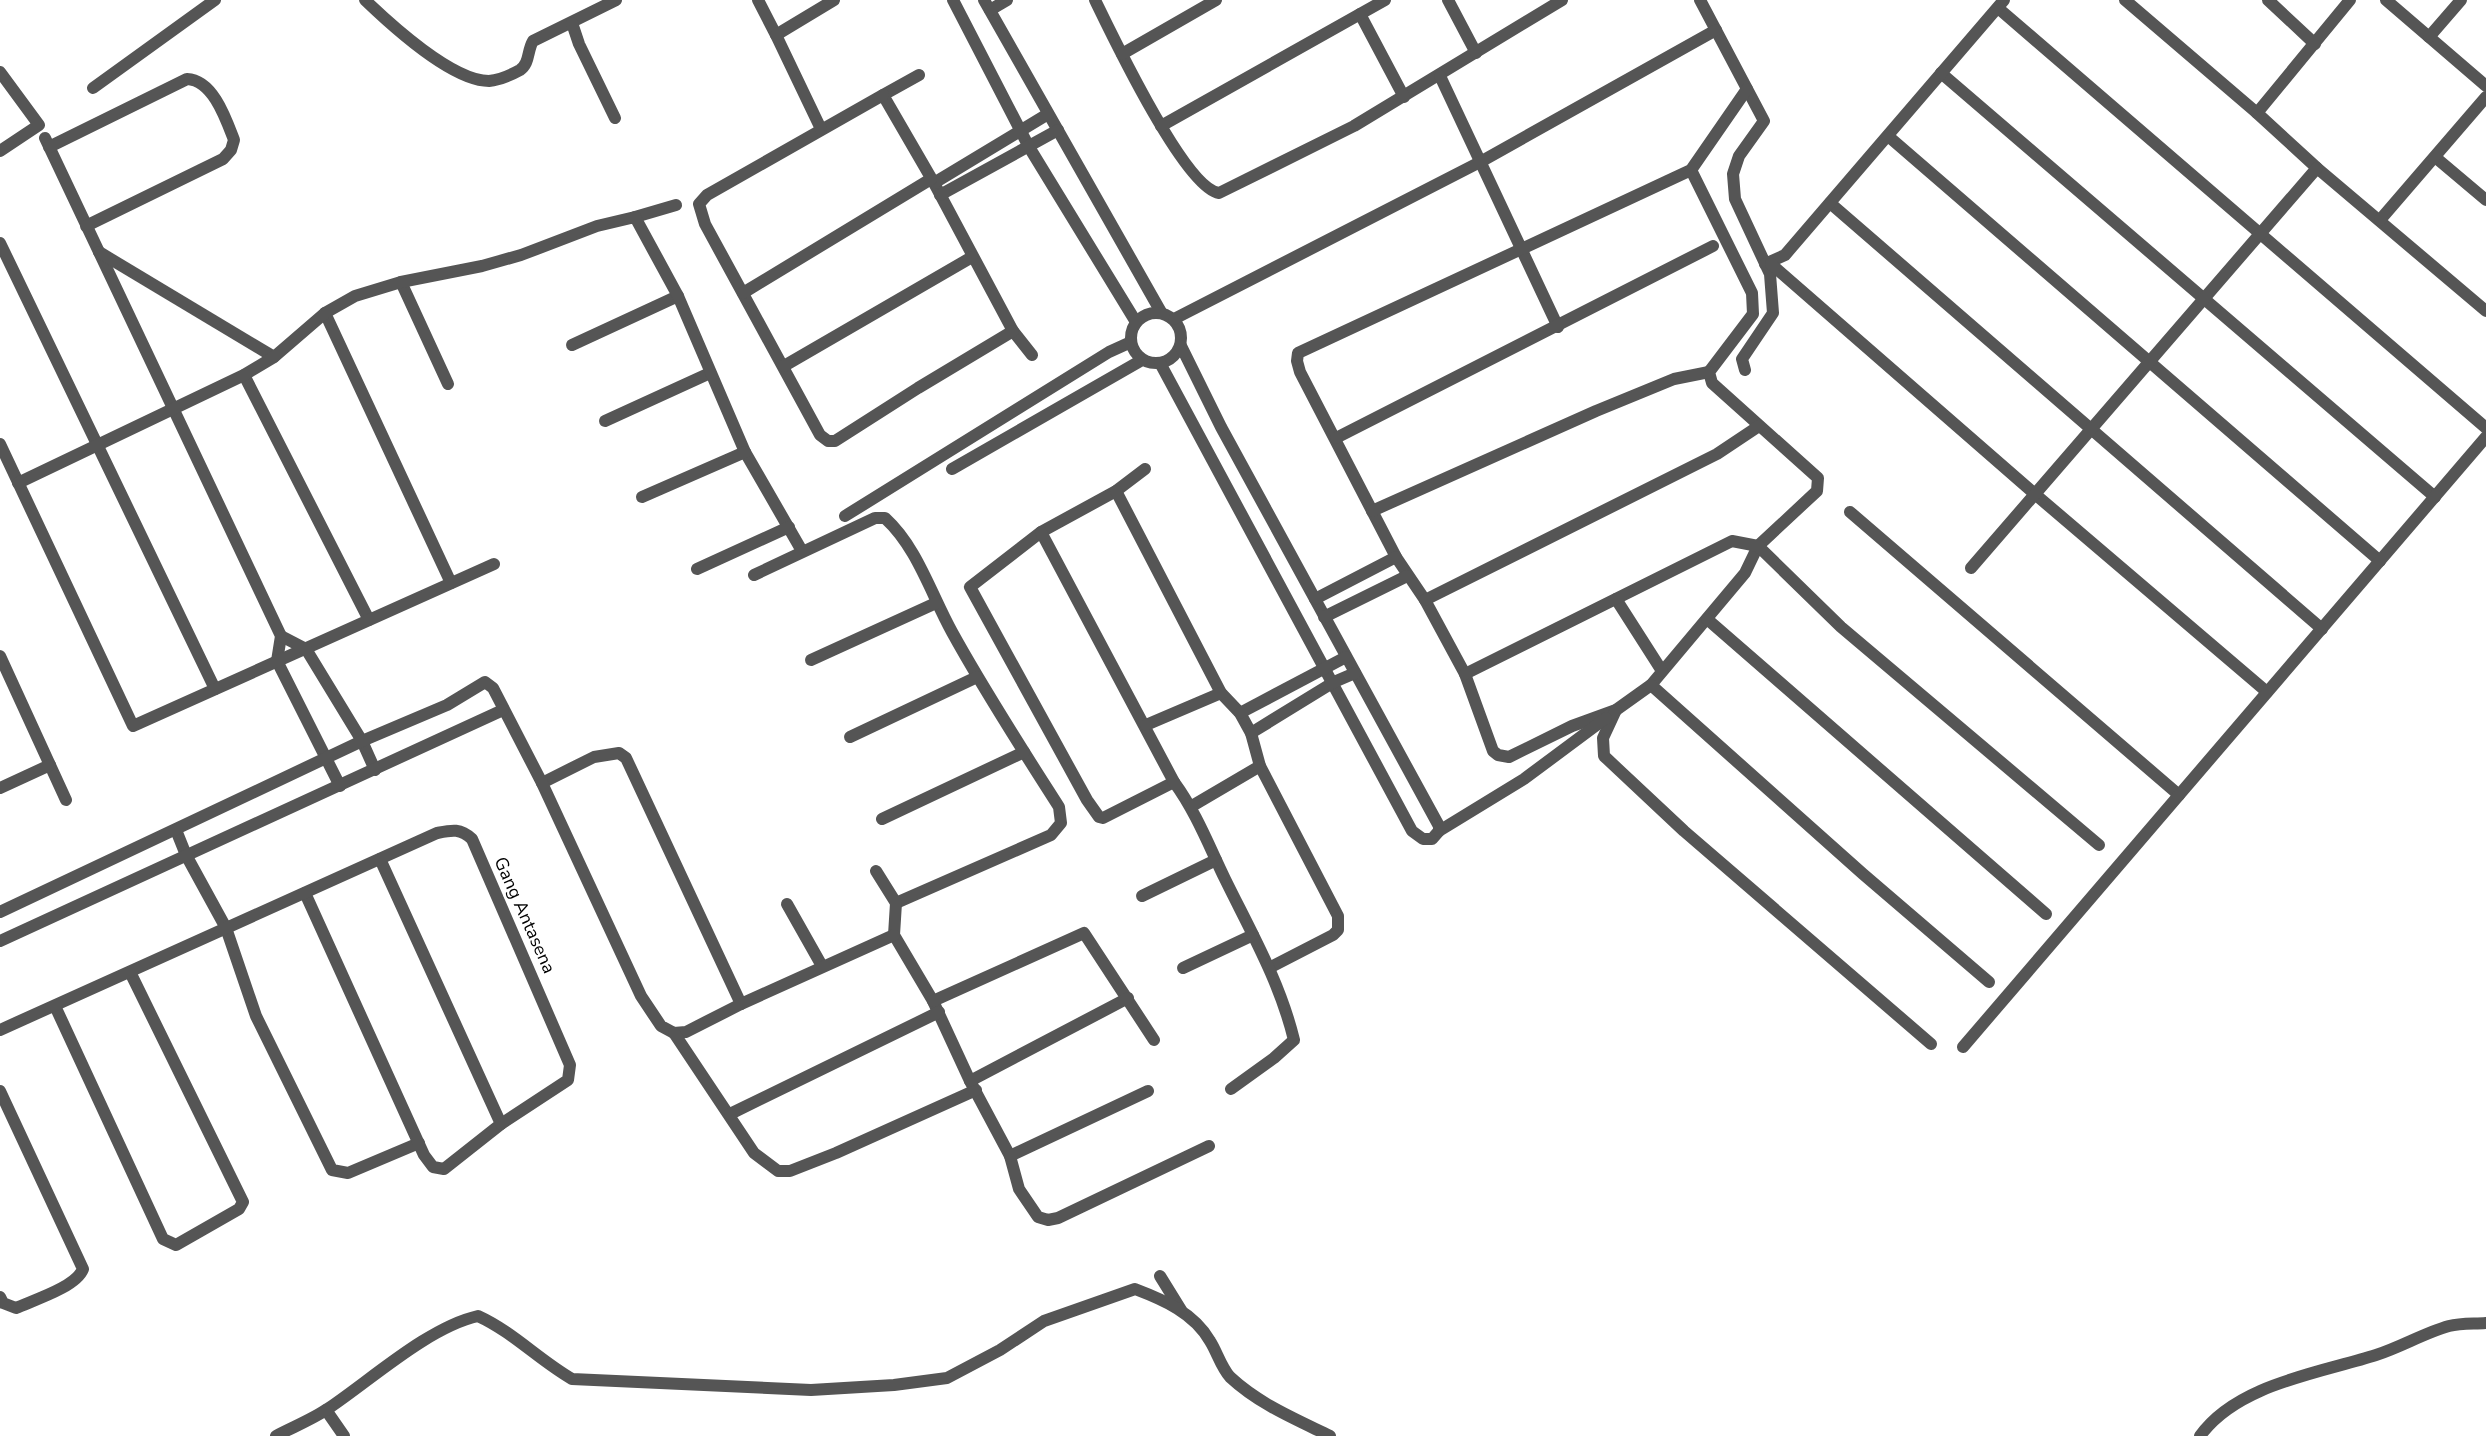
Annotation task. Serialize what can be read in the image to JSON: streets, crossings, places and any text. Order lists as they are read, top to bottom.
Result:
{
  "streets": {
    "street": ["Gang Antasena"]
  }
}
